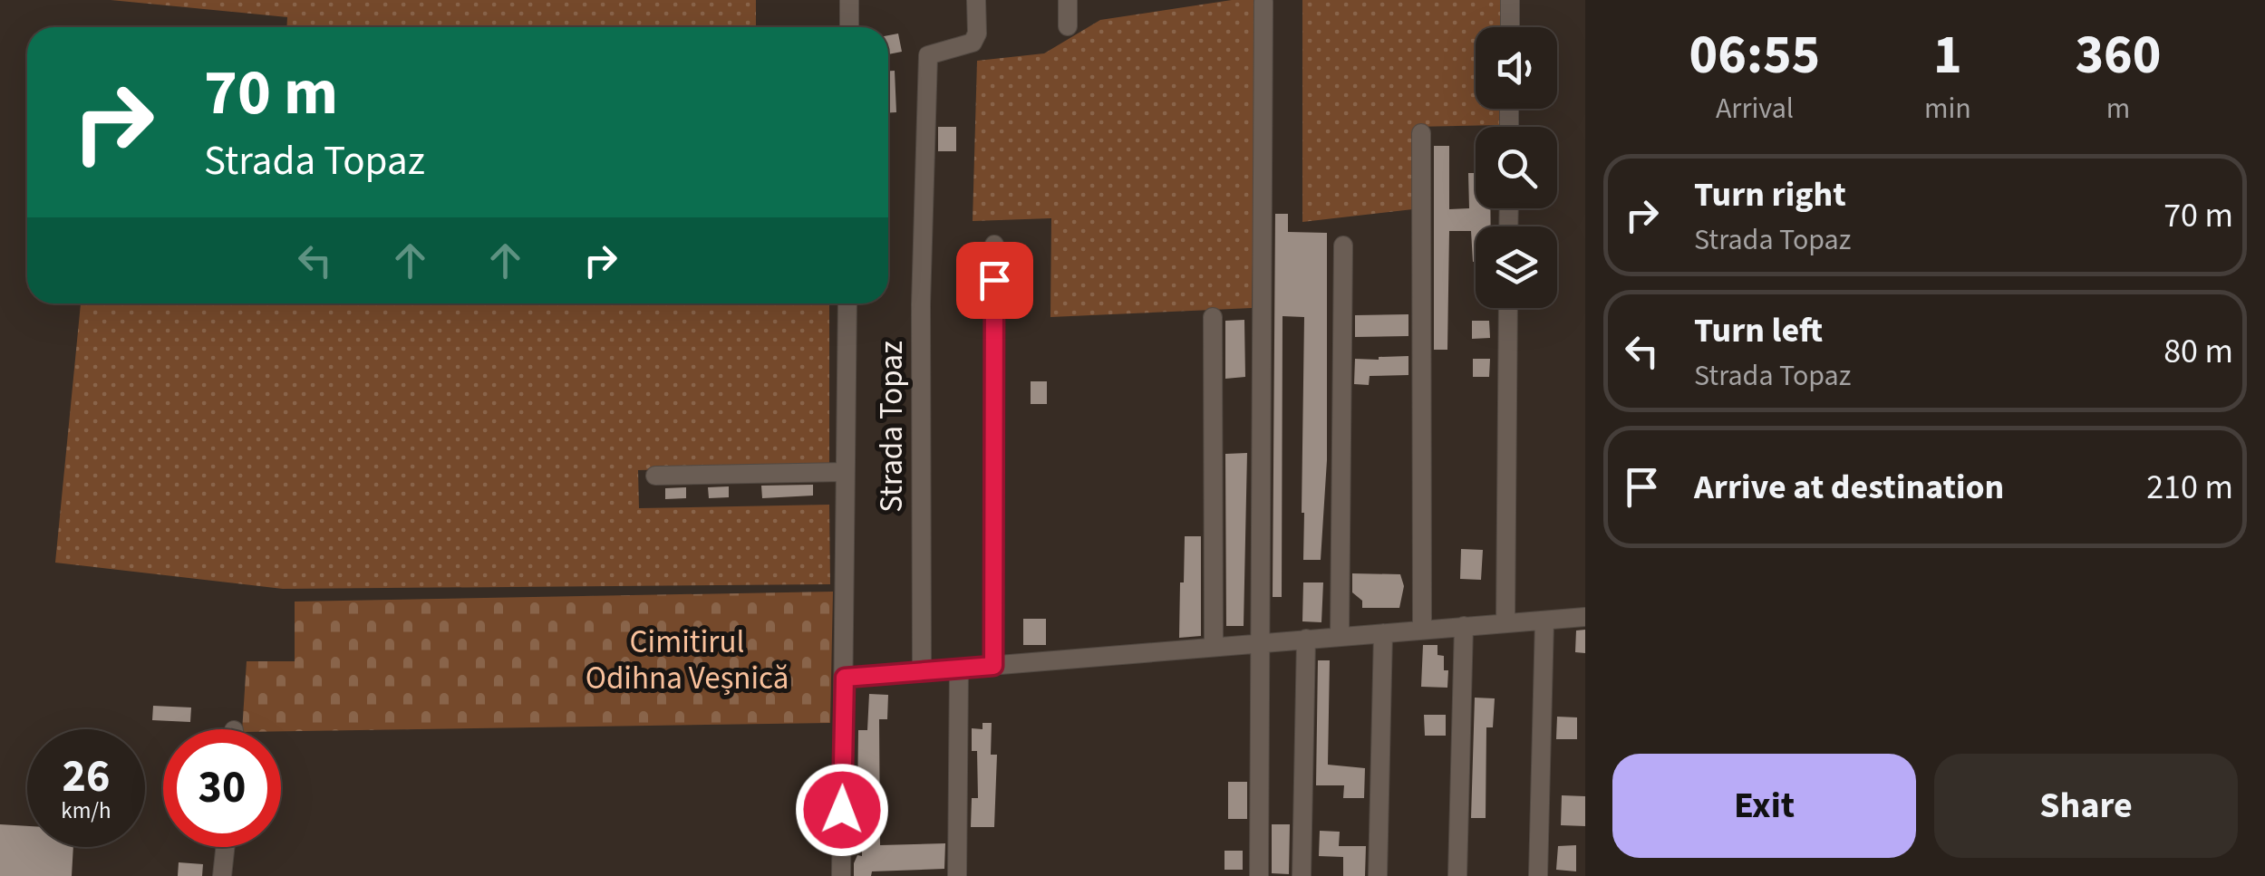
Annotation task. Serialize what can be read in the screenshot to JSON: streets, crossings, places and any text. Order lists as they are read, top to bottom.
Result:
{
  "streets": {
    "street": ["Strada Topaz"]
  },
  "parks": ["Cimitirul Odihna Veșnică"],
  "page": {
    "eta": [
      "06:55",
      "Arrival",
      "1",
      "min",
      "360",
      "m"
    ],
    "turn": ["70 m", "Strada Topaz"],
    "list": [
      {
        "name": "Turn right",
        "note": "Strada Topaz",
        "value": "70 m"
      },
      {
        "name": "Turn left",
        "note": "Strada Topaz",
        "value": "80 m"
      },
      {
        "name": "Arrive at destination",
        "value": "210 m"
      }
    ],
    "speed": "26 km/h",
    "limit": "30",
    "buttons": ["Exit", "Share"]
  }
}
